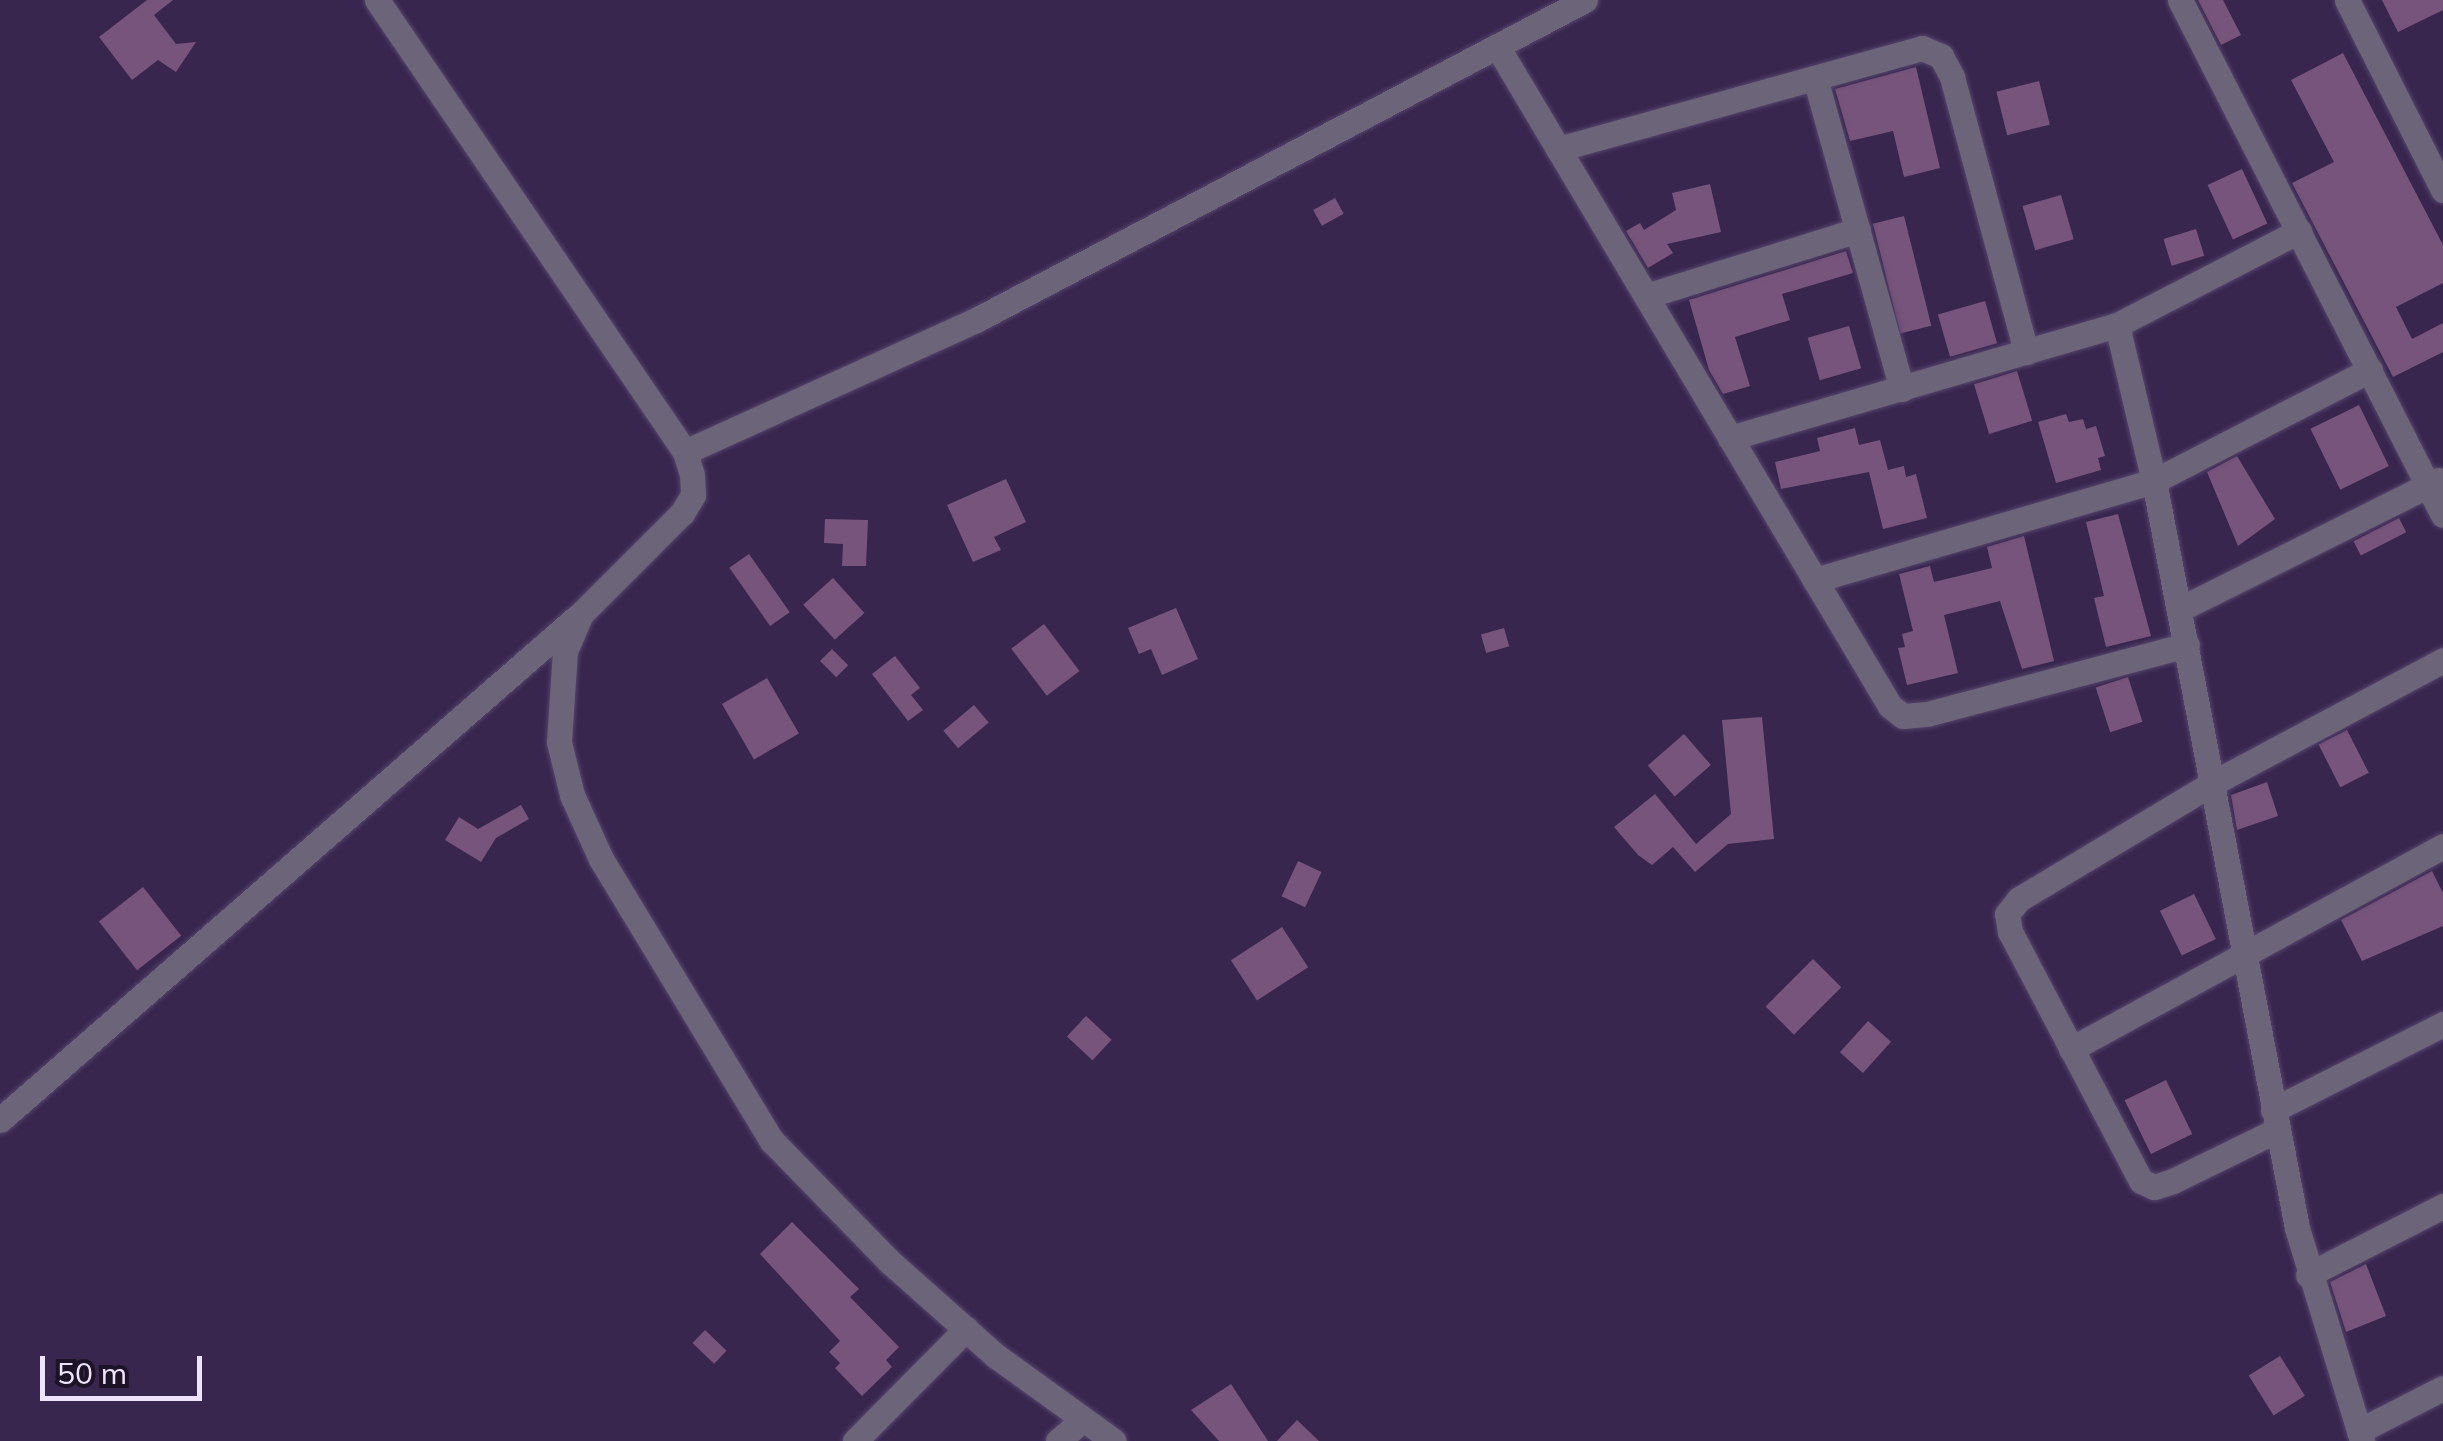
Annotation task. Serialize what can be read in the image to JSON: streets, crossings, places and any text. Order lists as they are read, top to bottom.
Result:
{
  "scale_bar": "50 m"
}
